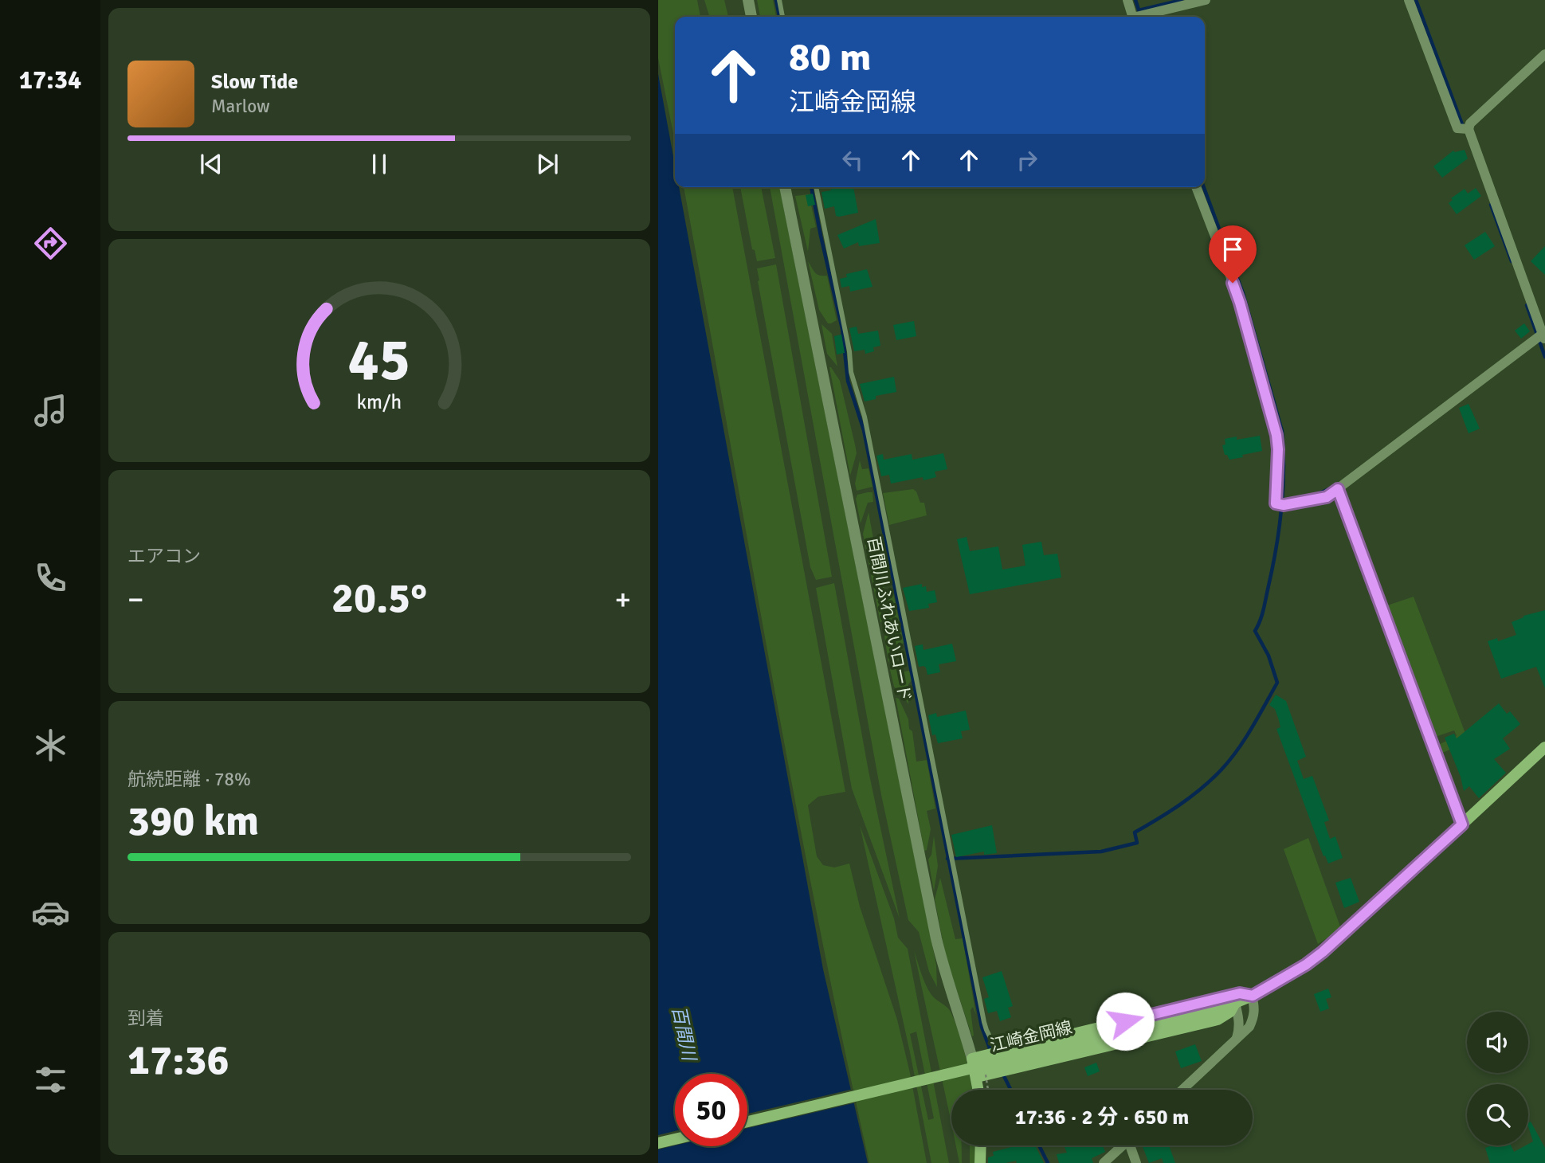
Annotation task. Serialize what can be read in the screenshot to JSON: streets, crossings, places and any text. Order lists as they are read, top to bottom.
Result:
{
  "streets": {
    "main road": ["江崎金岡線"],
    "street": ["百間川ふれあいロード"]
  },
  "water": ["百間川"],
  "page": {
    "tabs": "17:34",
    "turn": ["80 m", "江崎金岡線"],
    "song": ["Slow Tide", "Marlow"],
    "tile": [
      "エアコン",
      ["航続距離 · 78%", "390 km"],
      ["到着", "17:36"]
    ],
    "heat": ["−", "20.5°", "+"],
    "limit": "50",
    "trip": "17:36 · 2 分 · 650 m",
    "gauge": ["45", "km/h"]
  }
}
